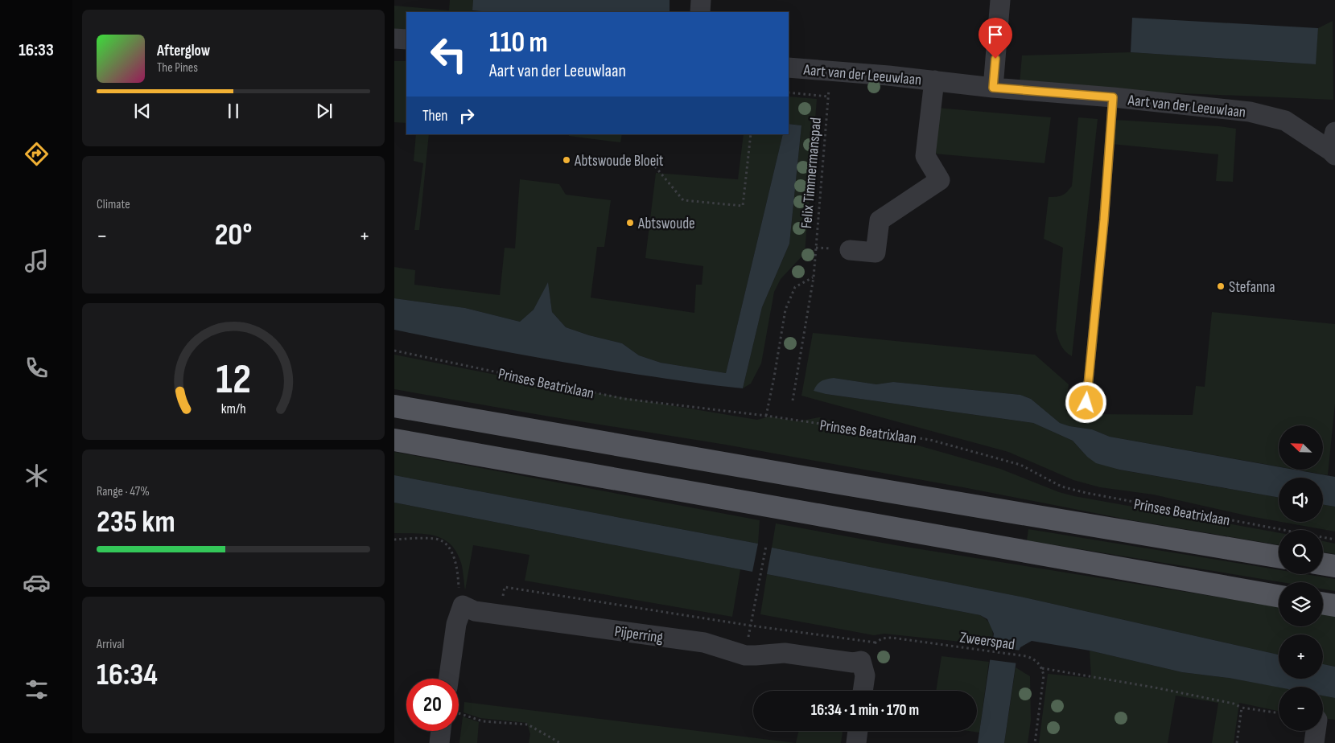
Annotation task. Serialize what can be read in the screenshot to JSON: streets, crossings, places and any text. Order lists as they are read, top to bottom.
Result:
{
  "streets": {
    "main road": ["Prinses Beatrixlaan"],
    "street": ["Aart van der Leeuwlaan", "Pijperring"],
    "path": ["Felix Timmermanspad", "Zweerspad"]
  },
  "crossings": [
    ["Aart van der Leeuwlaan", "Felix Timmermanspad"]
  ],
  "places": ["Abtswoude Bloeit", "Abtswoude", "Stefanna"],
  "north": "top left",
  "page": {
    "tabs": "16:33",
    "turn": ["110 m", "Aart van der Leeuwlaan"],
    "song": ["Afterglow", "The Pines"],
    "then": "Then",
    "tile": [
      "Climate",
      ["Range · 47%", "235 km"],
      ["Arrival", "16:34"]
    ],
    "heat": ["−", "20°", "+"],
    "map_buttons": ["+", "−"],
    "limit": "20",
    "trip": "16:34 · 1 min · 170 m",
    "gauge": ["12", "km/h"]
  }
}
